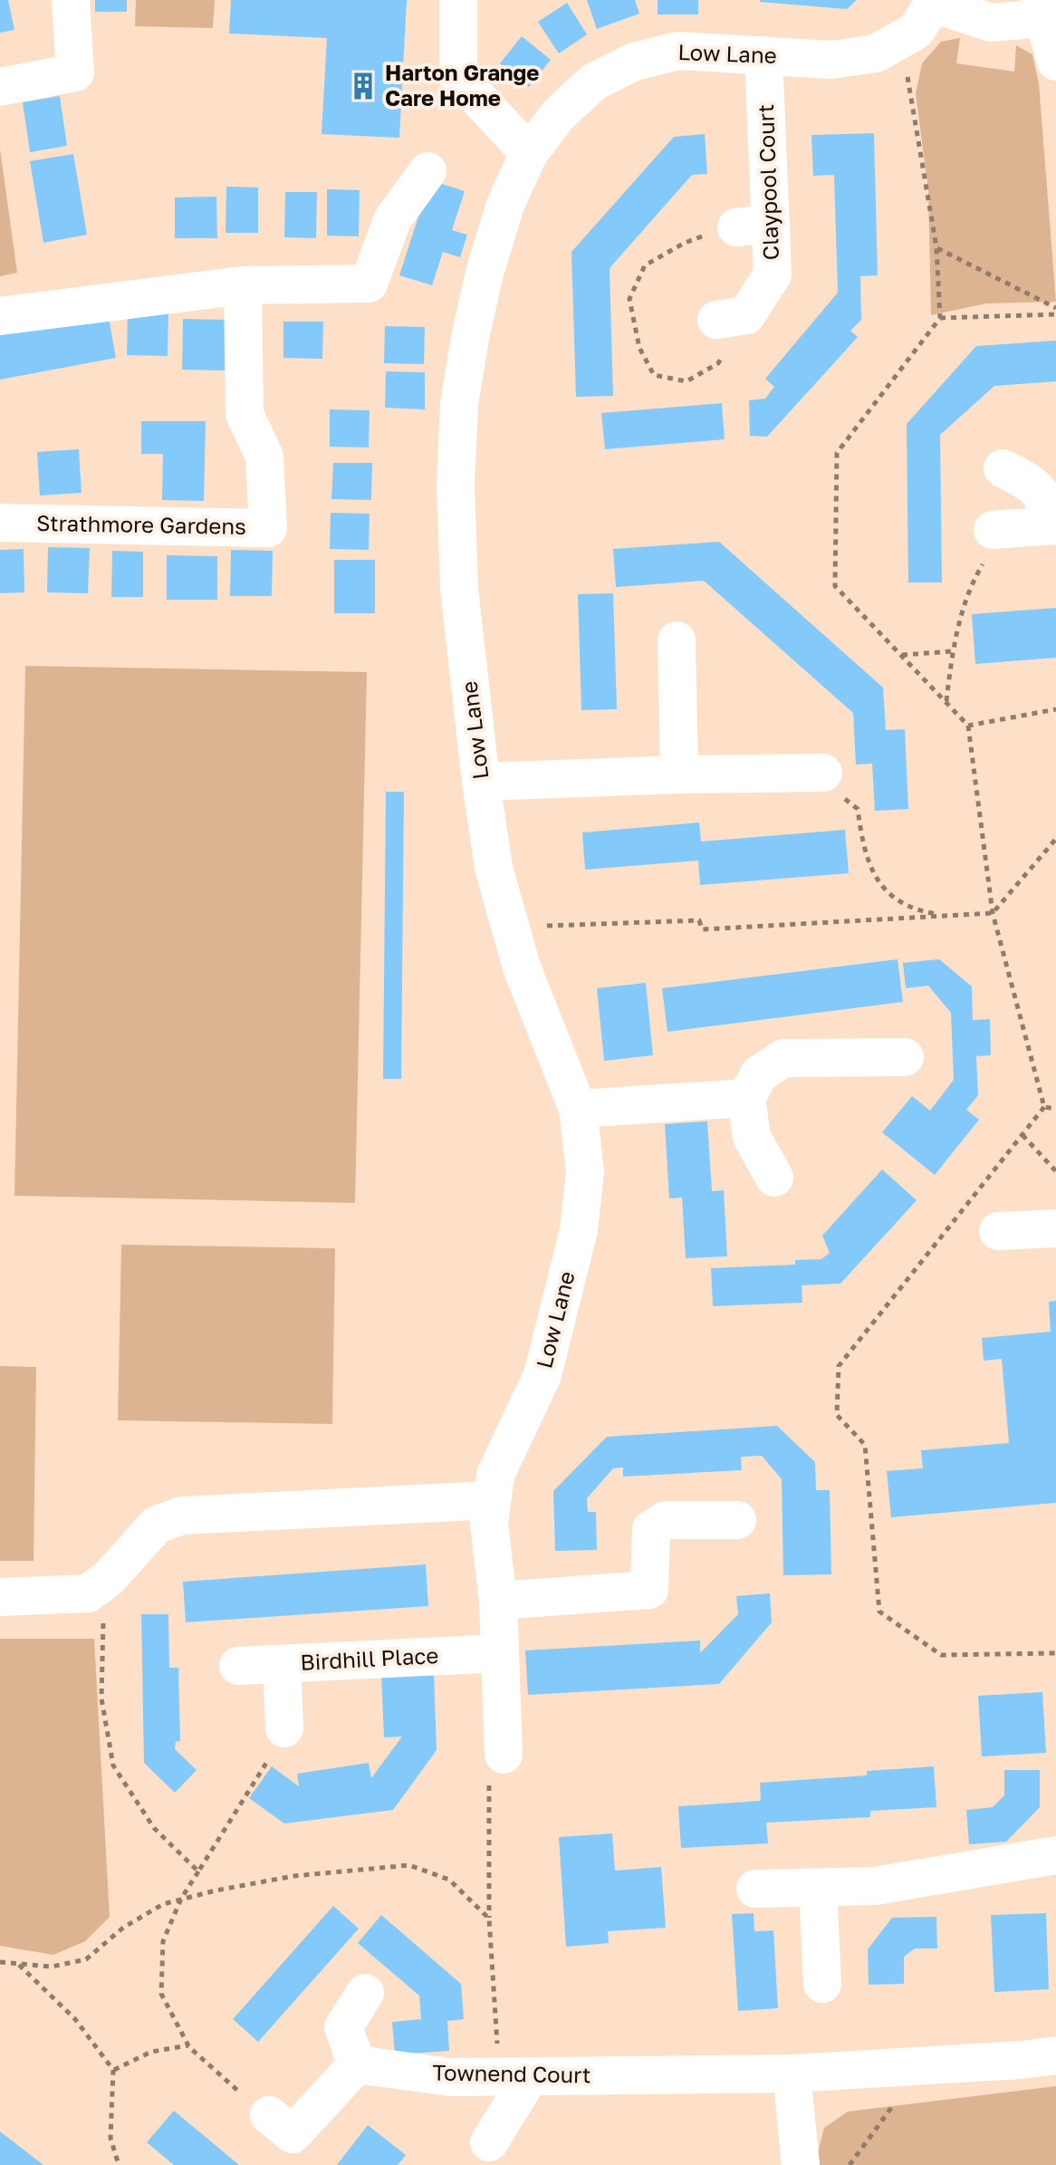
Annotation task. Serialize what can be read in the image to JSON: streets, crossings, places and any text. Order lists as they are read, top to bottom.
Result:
{
  "streets": {
    "street": [
      "Low Lane",
      "Claypool Court",
      "Strathmore Gardens",
      "Birdhill Place",
      "Townend Court"
    ]
  },
  "crossings": [
    ["Low Lane", "Claypool Court"],
    ["Low Lane", "Birdhill Place"]
  ],
  "places": {
    "building": ["Harton Grange Care Home"]
  }
}
